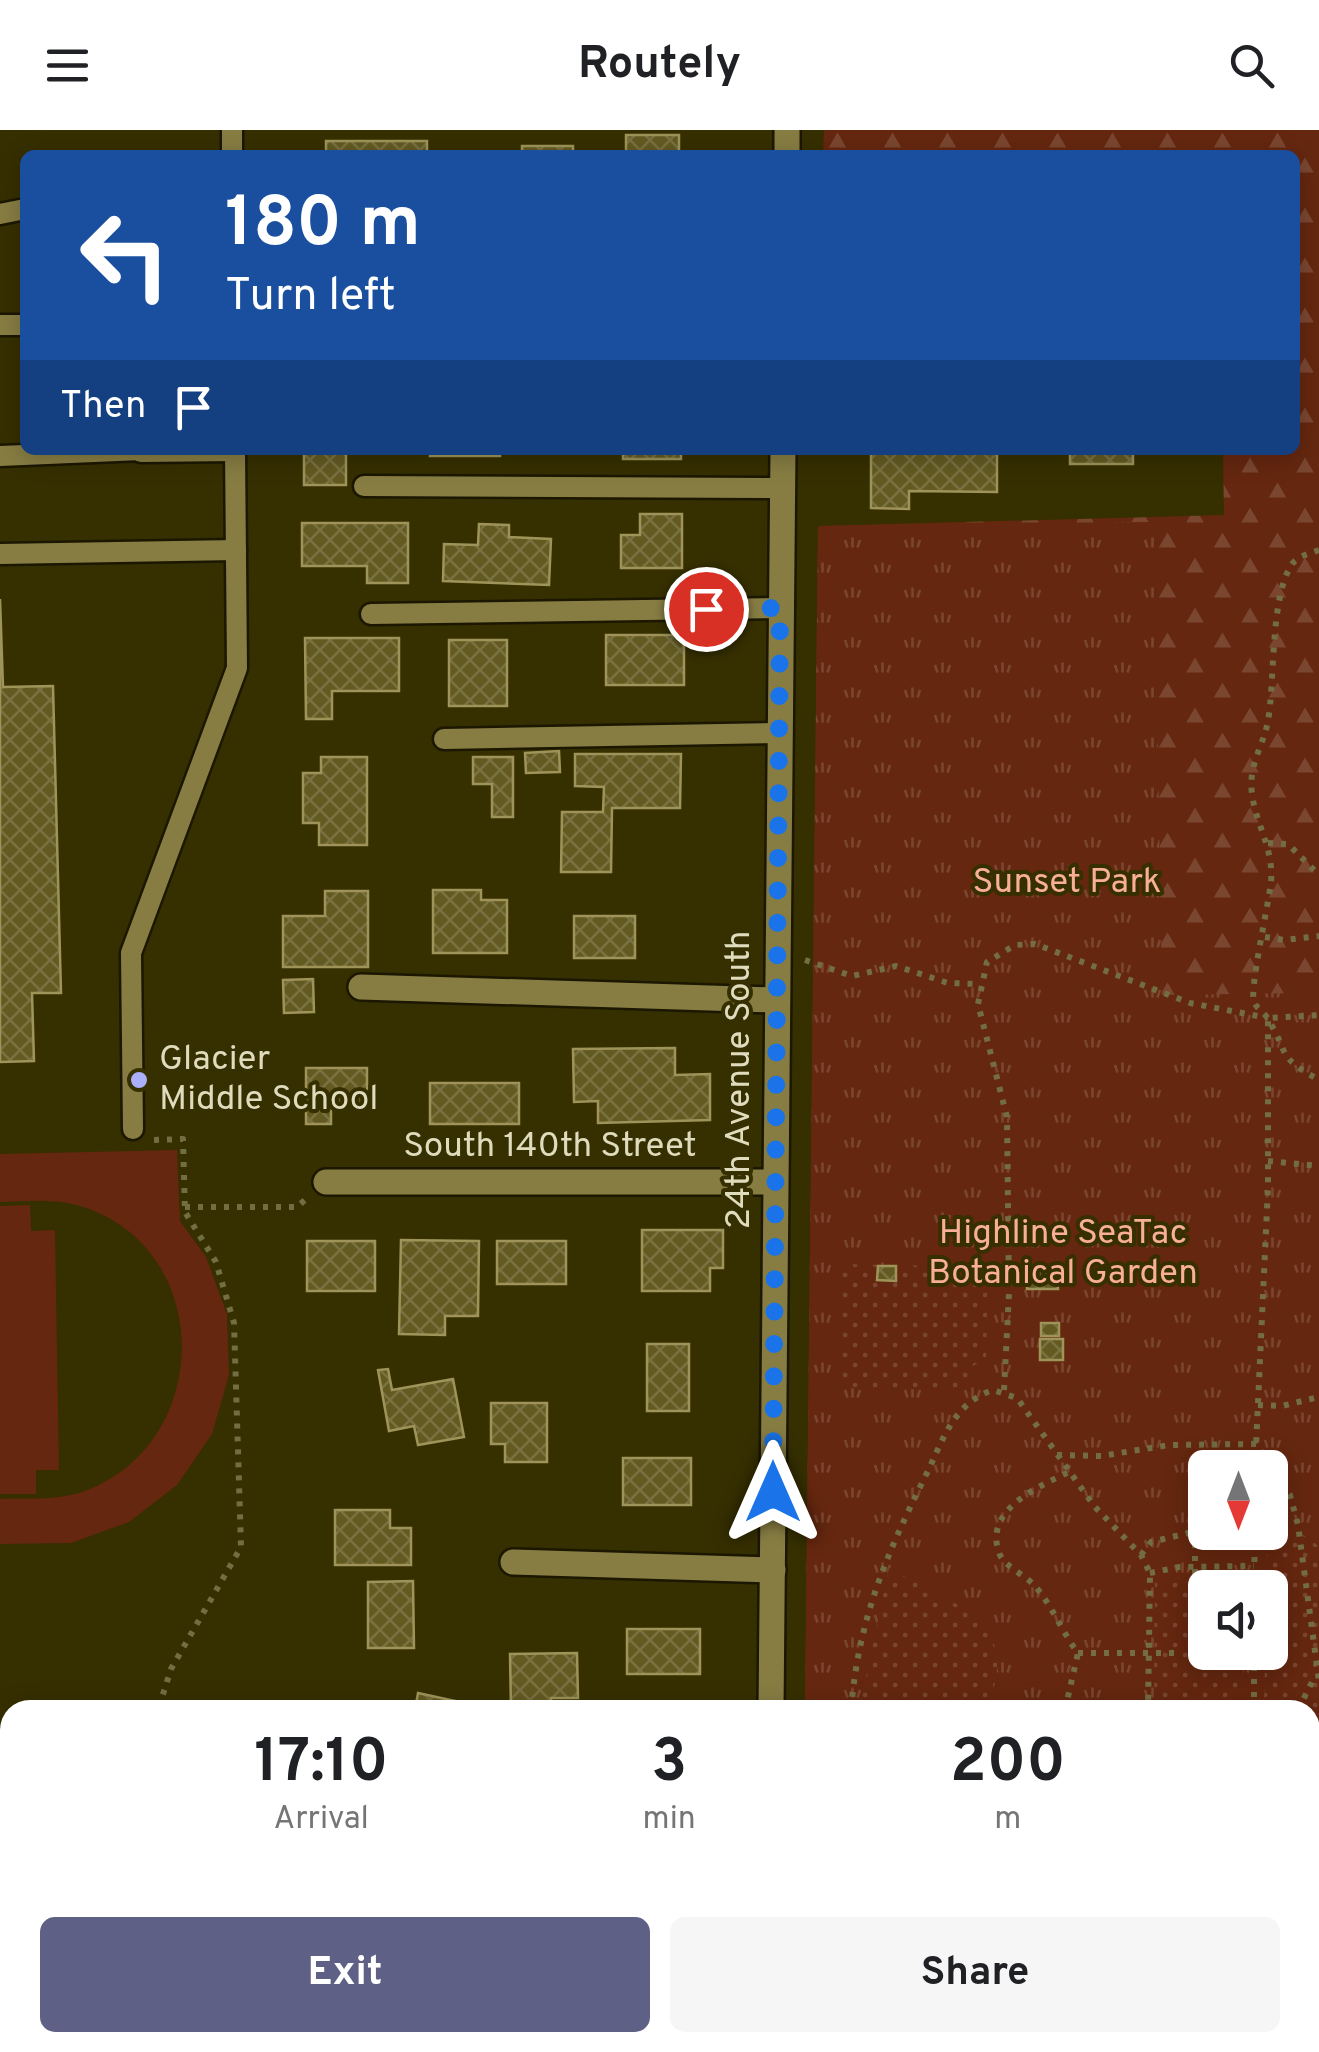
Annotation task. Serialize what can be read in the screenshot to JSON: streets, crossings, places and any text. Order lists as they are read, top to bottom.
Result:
{
  "streets": {
    "street": ["24th Avenue South", "South 140th Street"]
  },
  "crossings": [
    ["24th Avenue South", "South 140th Street"]
  ],
  "parks": ["Sunset Park", "Highline SeaTac Botanical Garden"],
  "places": ["Glacier Middle School"],
  "north": "bottom",
  "page": {
    "header": "Routely",
    "turn": ["180 m", "Turn left"],
    "then": "Then",
    "eta": [
      "17:10",
      "Arrival",
      "3",
      "min",
      "200",
      "m"
    ],
    "buttons": ["Exit", "Share"]
  }
}
